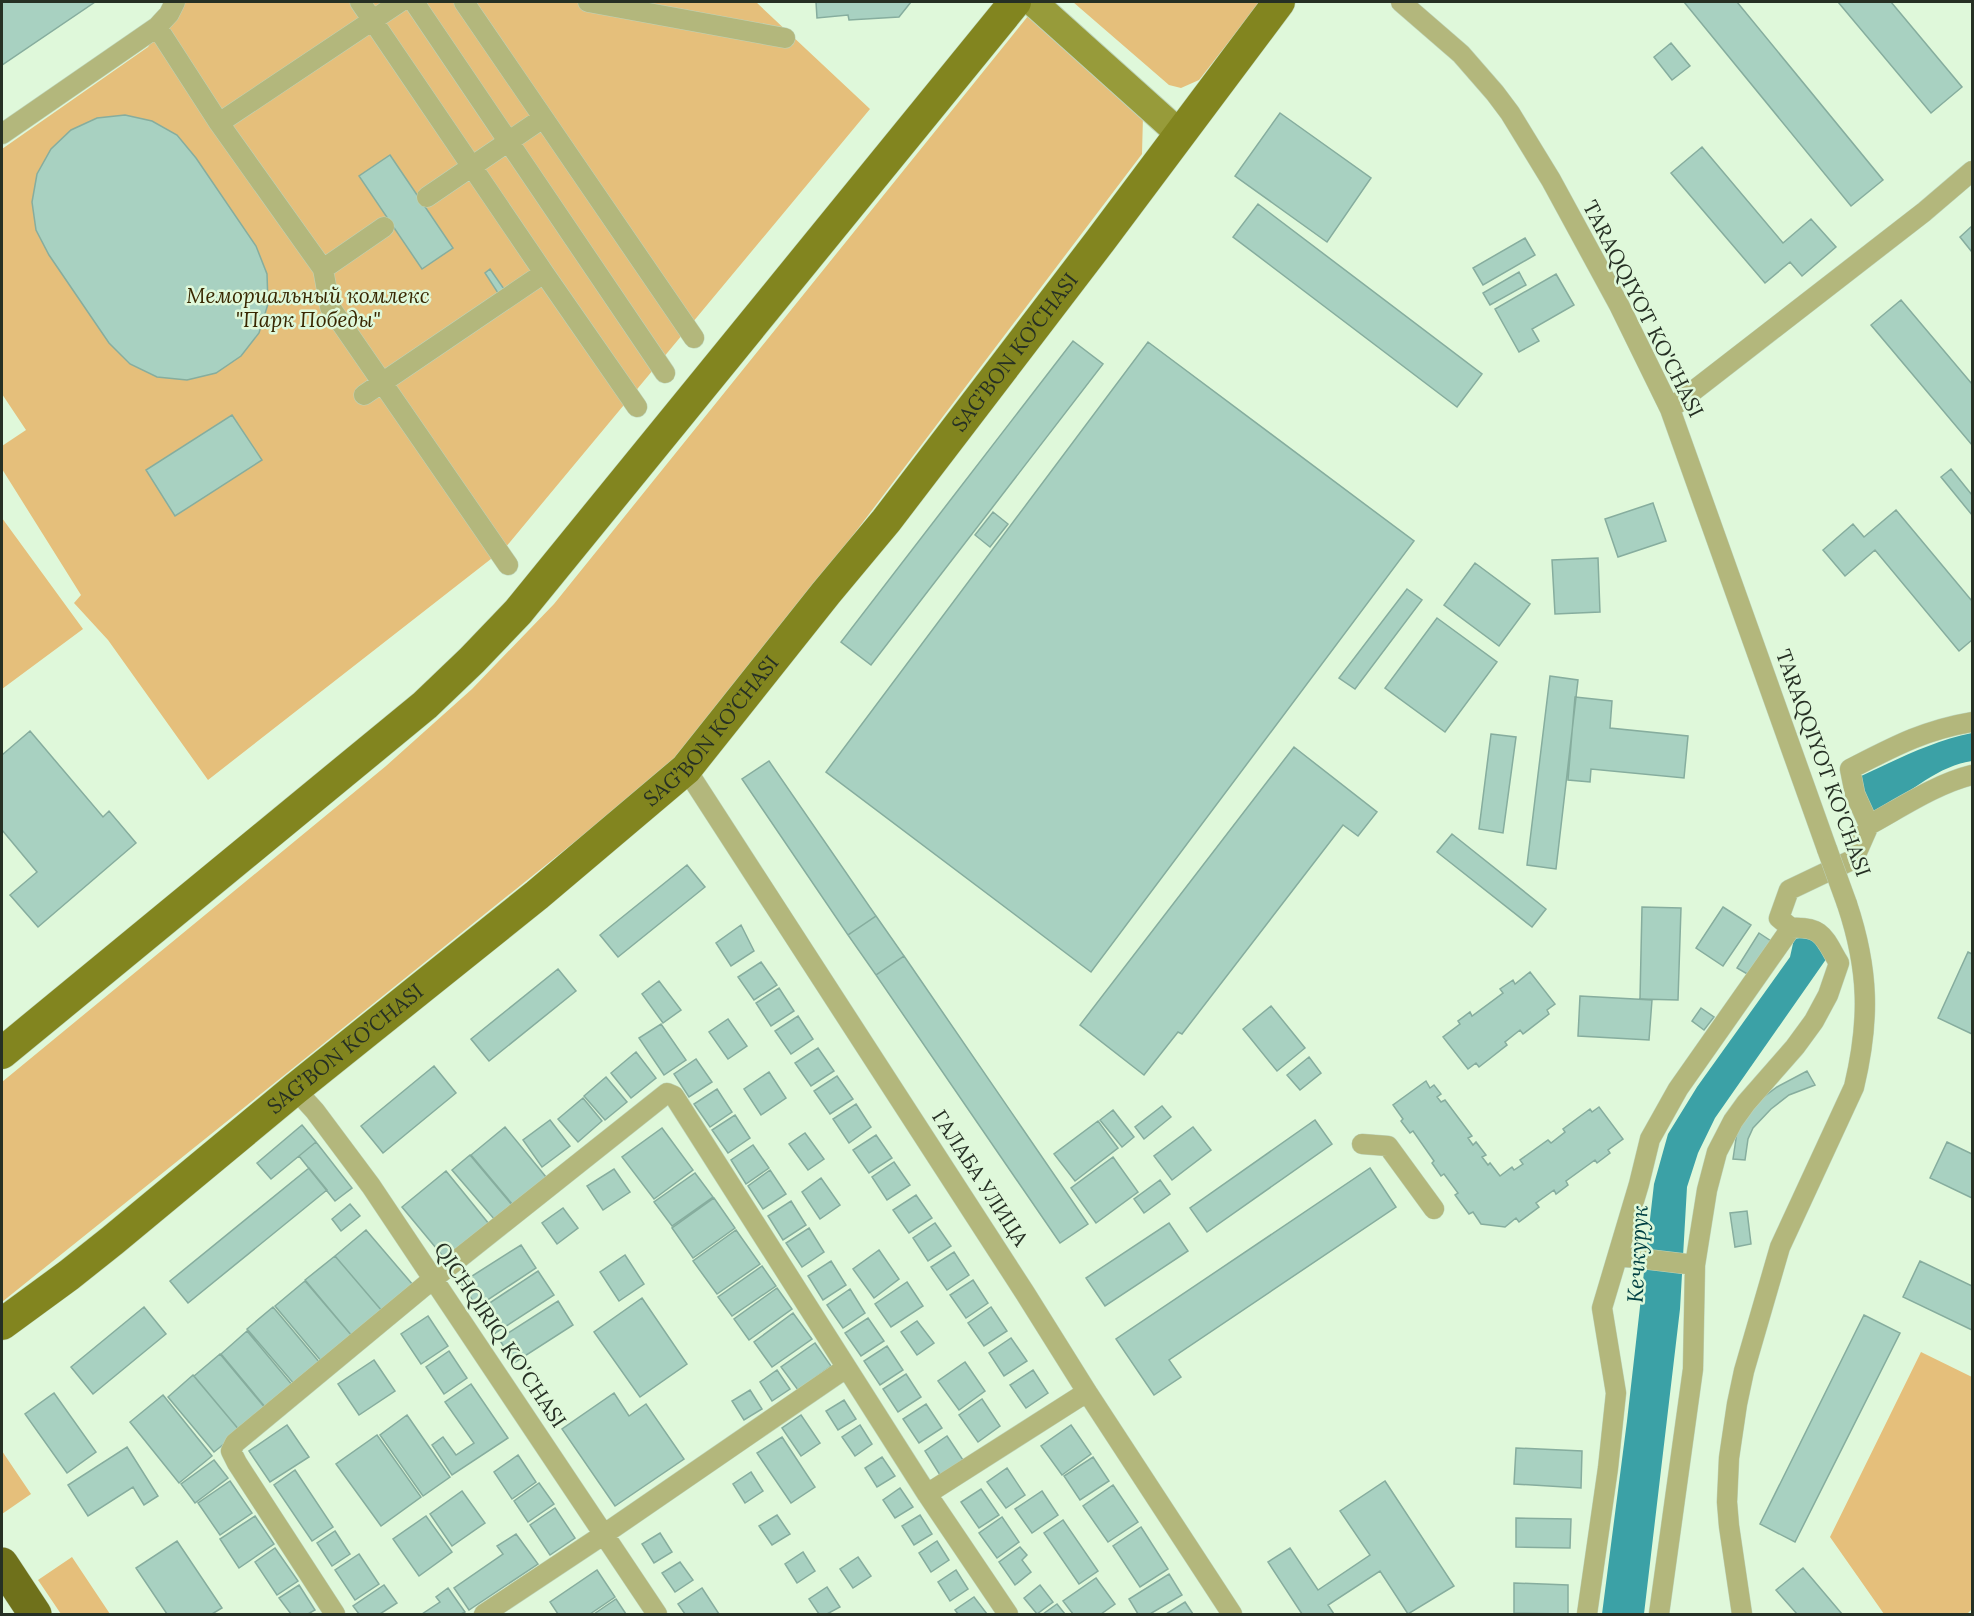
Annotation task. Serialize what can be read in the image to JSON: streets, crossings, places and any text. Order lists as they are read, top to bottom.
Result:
{
  "streets": {
    "main road": ["SAG’BON KO’CHASI"],
    "street": ["TARAQQIYOT KO'CHASI", "ГАЛАБА УЛИЦА", "QICHQIRIQ KO'CHASI"]
  },
  "crossings": [
    ["SAG’BON KO’CHASI", "ГАЛАБА УЛИЦА"],
    ["SAG’BON KO’CHASI", "QICHQIRIQ KO'CHASI"]
  ],
  "water": ["Кечкурук"],
  "parks": ["Мемориальный комлекс \"Парк Победы\""]
}
